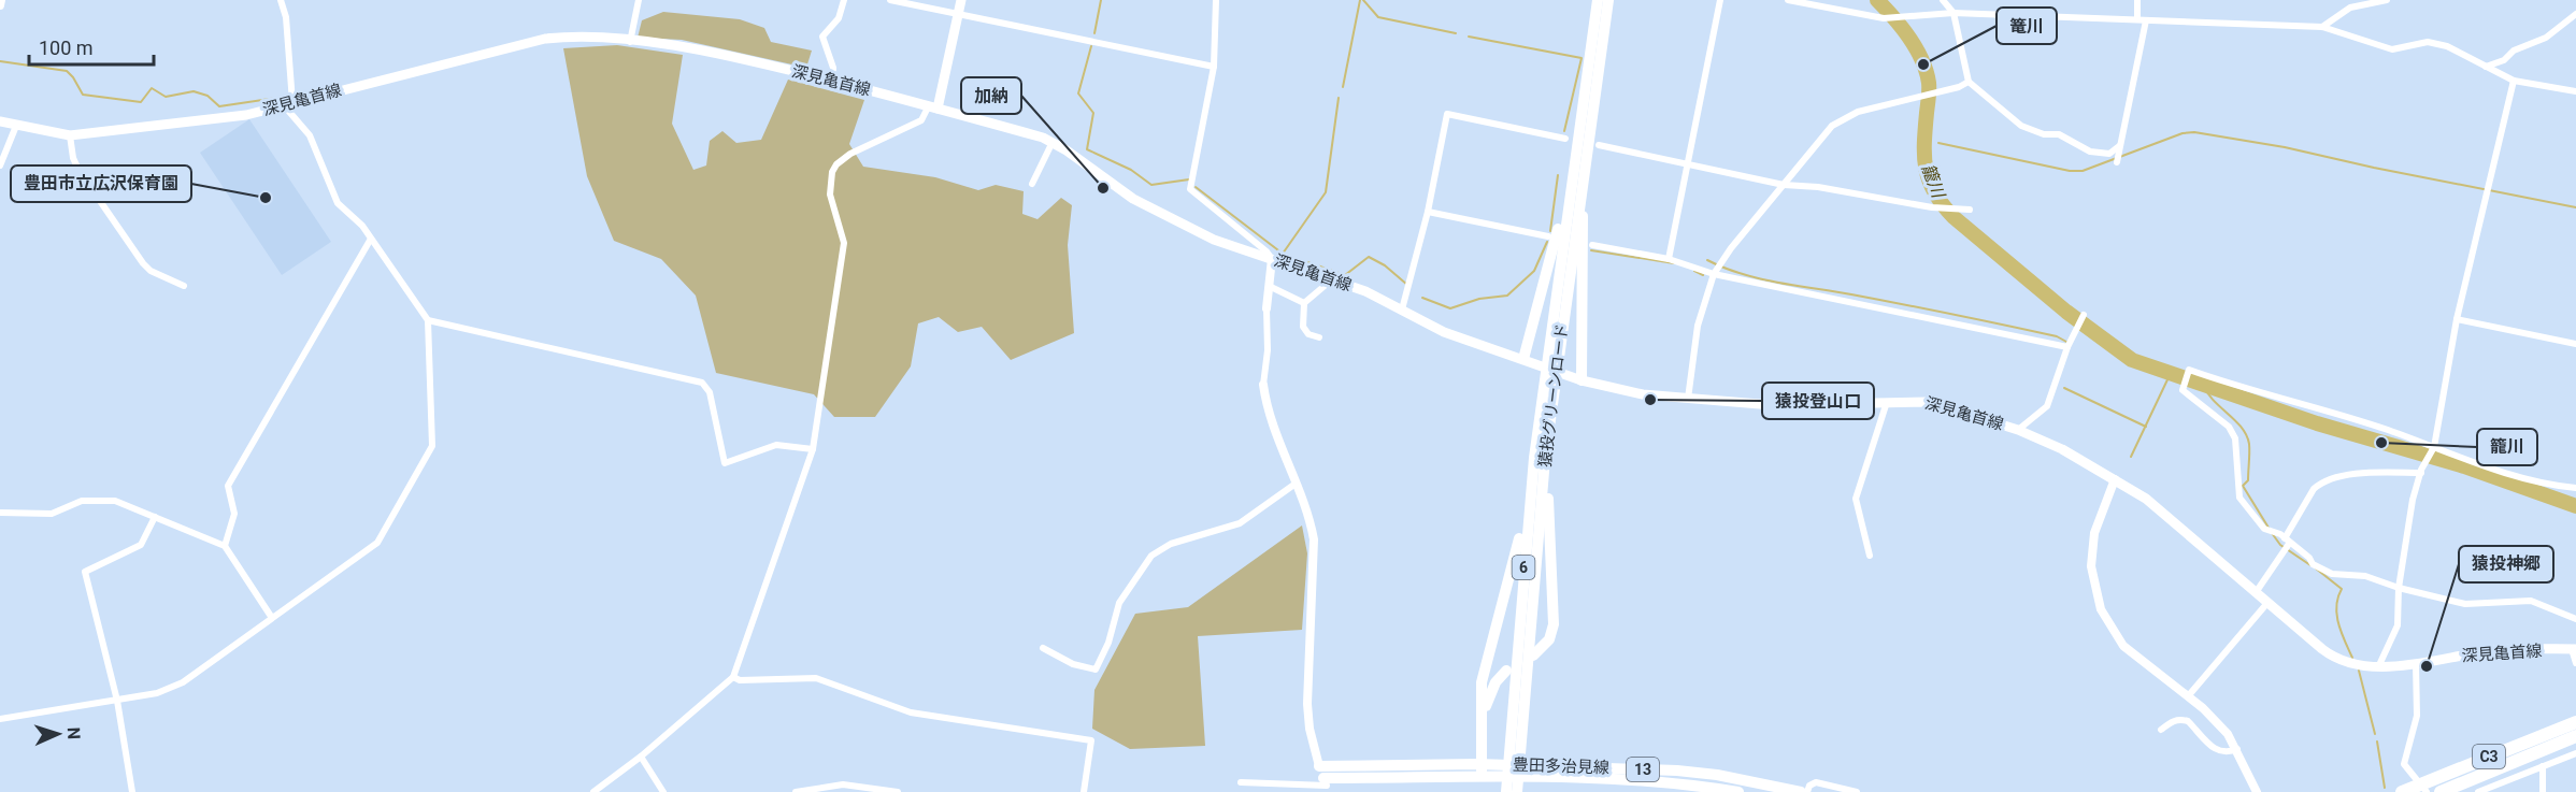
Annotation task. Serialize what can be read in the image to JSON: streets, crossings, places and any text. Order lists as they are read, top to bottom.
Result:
{
  "streets": {
    "highway": ["C3"],
    "main road": [
      "深見亀首線",
      "猿投グリーンロード",
      "6",
      "豊田多治見線",
      "13"
    ]
  },
  "water": ["籠川"],
  "places": [
    "篭川",
    "加納",
    "豊田市立広沢保育園",
    "猿投登山口",
    "籠川",
    "猿投神郷"
  ],
  "scale_bar": "100 m",
  "north": "right"
}
